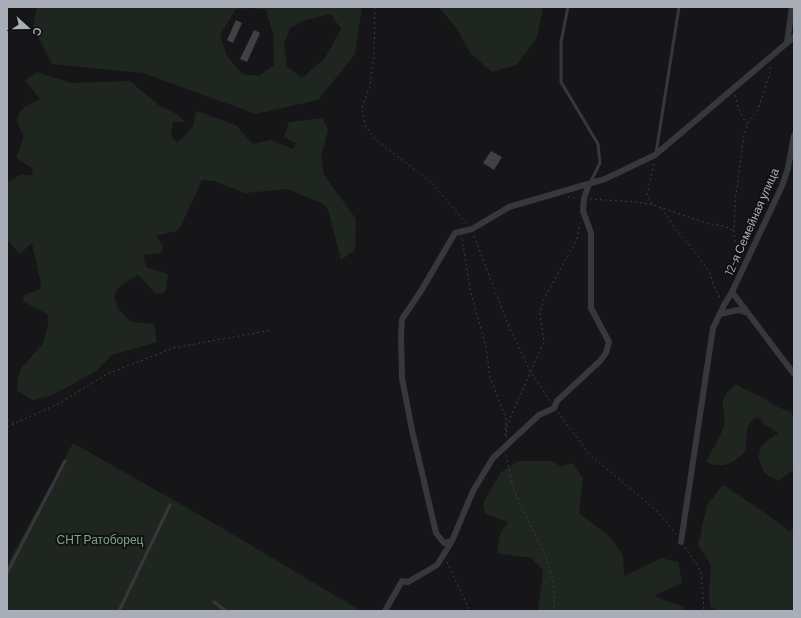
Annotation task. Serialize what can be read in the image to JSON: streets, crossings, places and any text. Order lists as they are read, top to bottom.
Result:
{
  "streets": {
    "street": ["12-я Семейная улица"]
  },
  "parks": ["СНТ Ратоборец"],
  "north": "right"
}
